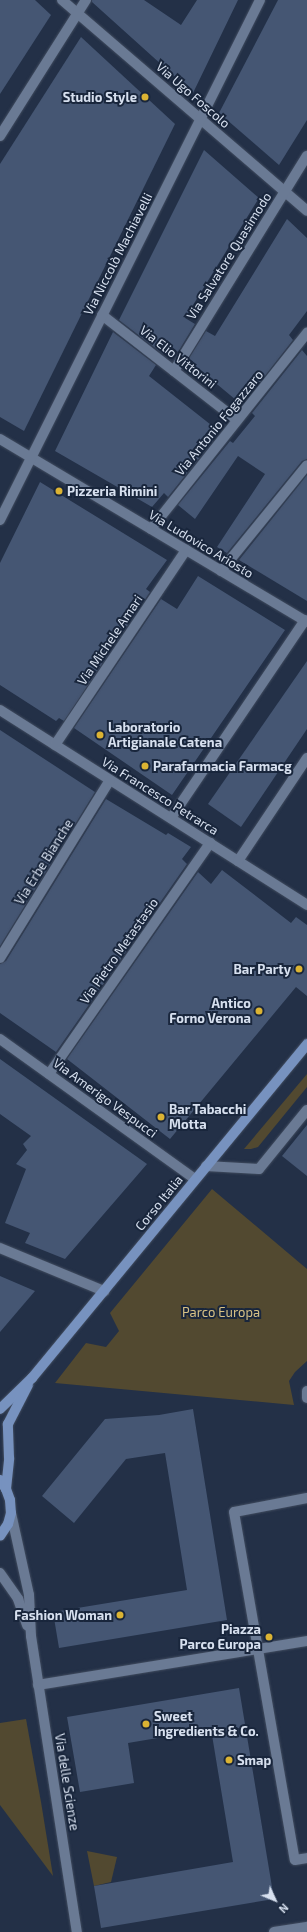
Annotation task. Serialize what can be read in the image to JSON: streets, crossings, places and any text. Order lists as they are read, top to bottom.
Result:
{
  "streets": {
    "main road": ["Corso Italia"],
    "street": [
      "Via Ugo Foscolo",
      "Via Niccolò Machiavelli",
      "Via Salvatore Quasimodo",
      "Via Elio Vittorini",
      "Via Antonio Fogazzaro",
      "Via Ludovico Ariosto",
      "Via Michele Amari",
      "Via Francesco Petrarca",
      "Via Erbe Bianche",
      "Via Pietro Metastasio",
      "Via Amerigo Vespucci",
      "Via delle Scienze"
    ]
  },
  "crossings": [
    ["Via Ugo Foscolo", "Via Niccolò Machiavelli"],
    ["Via Ugo Foscolo", "Via Salvatore Quasimodo"],
    ["Via Niccolò Machiavelli", "Via Elio Vittorini"],
    ["Via Niccolò Machiavelli", "Via Ludovico Ariosto"],
    ["Via Salvatore Quasimodo", "Via Elio Vittorini"],
    ["Via Elio Vittorini", "Via Antonio Fogazzaro"],
    ["Via Antonio Fogazzaro", "Via Ludovico Ariosto"],
    ["Via Ludovico Ariosto", "Via Michele Amari"],
    ["Via Michele Amari", "Via Francesco Petrarca"],
    ["Via Francesco Petrarca", "Via Erbe Bianche"],
    ["Via Francesco Petrarca", "Via Pietro Metastasio"],
    ["Via Pietro Metastasio", "Via Amerigo Vespucci"],
    ["Via Amerigo Vespucci", "Corso Italia"]
  ],
  "parks": ["Parco Europa"],
  "places": [
    "Studio Style",
    "Pizzeria Rimini",
    "Laboratorio Artigianale Catena",
    "Parafarmacia Farmacg",
    "Bar Party",
    "Antico Forno Verona",
    "Bar Tabacchi Motta",
    "Fashion Woman",
    "Piazza Parco Europa",
    "Sweet Ingredients & Co.",
    "Smap"
  ],
  "north": "bottom right"
}
